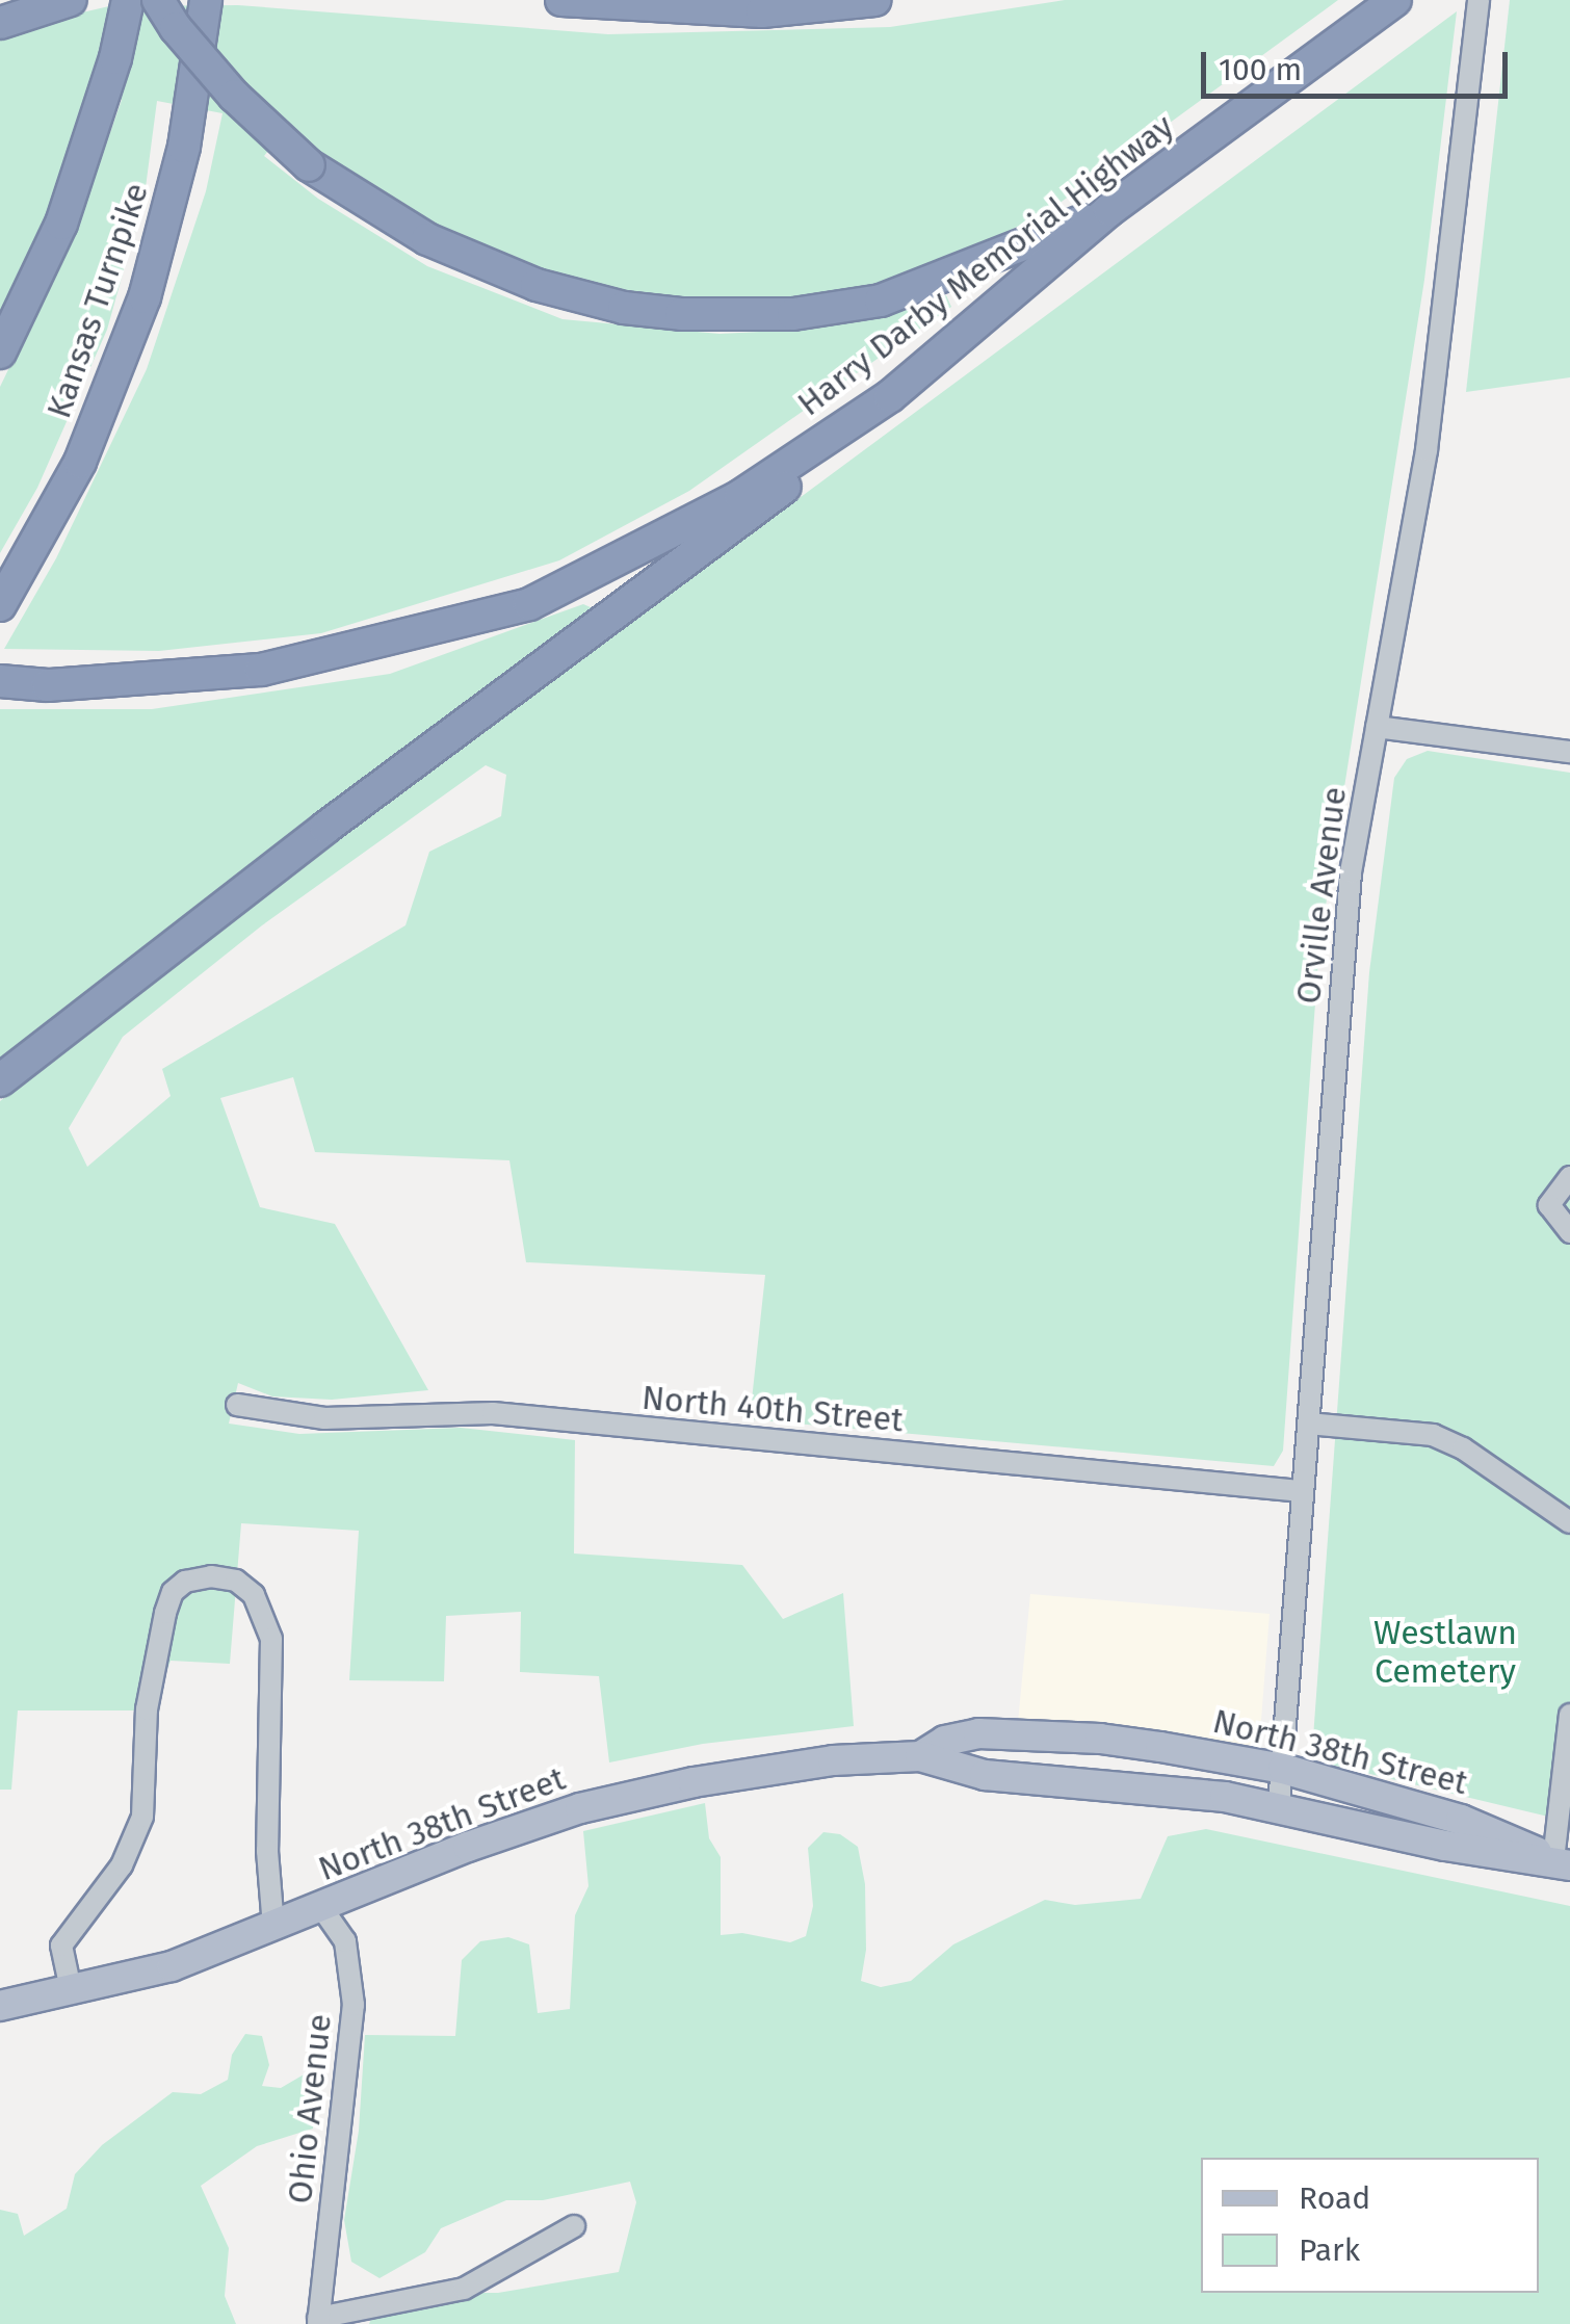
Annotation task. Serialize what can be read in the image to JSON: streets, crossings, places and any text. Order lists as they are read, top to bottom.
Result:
{
  "streets": {
    "highway": ["Harry Darby Memorial Highway", "Kansas Turnpike"],
    "main road": ["North 38th Street"],
    "street": ["Orville Avenue", "North 40th Street", "Ohio Avenue"]
  },
  "crossings": [
    ["Orville Avenue", "North 40th Street"],
    ["Orville Avenue", "North 38th Street"],
    ["North 38th Street", "Ohio Avenue"]
  ],
  "parks": ["Westlawn Cemetery"],
  "legend": ["Road", "Park"],
  "scale_bar": "100 m"
}
